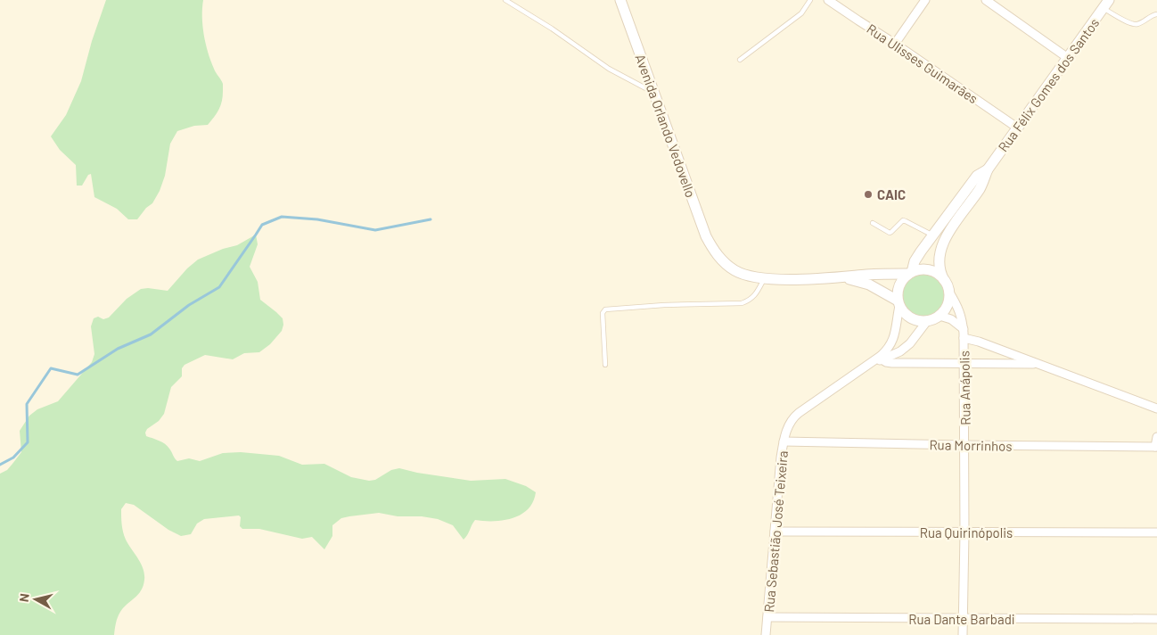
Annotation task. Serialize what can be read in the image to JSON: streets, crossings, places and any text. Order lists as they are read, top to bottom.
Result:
{
  "streets": {
    "street": [
      "Rua Ulisses Guimarães",
      "Rua Félix Gomes dos Santos",
      "Avenida Orlando Vedovello",
      "Rua Anápolis",
      "Rua Morrinhos",
      "Rua Sebastião José Teixeira",
      "Rua Quirinópolis",
      "Rua Dante Barbadi"
    ]
  },
  "crossings": [
    ["Rua Ulisses Guimarães", "Rua Félix Gomes dos Santos"],
    ["Rua Félix Gomes dos Santos", "Rua Anápolis"],
    ["Rua Anápolis", "Rua Morrinhos"],
    ["Rua Anápolis", "Rua Quirinópolis"],
    ["Rua Anápolis", "Rua Dante Barbadi"],
    ["Rua Morrinhos", "Rua Sebastião José Teixeira"],
    ["Rua Sebastião José Teixeira", "Rua Quirinópolis"],
    ["Rua Sebastião José Teixeira", "Rua Dante Barbadi"]
  ],
  "places": ["CAIC"],
  "north": "left"
}
